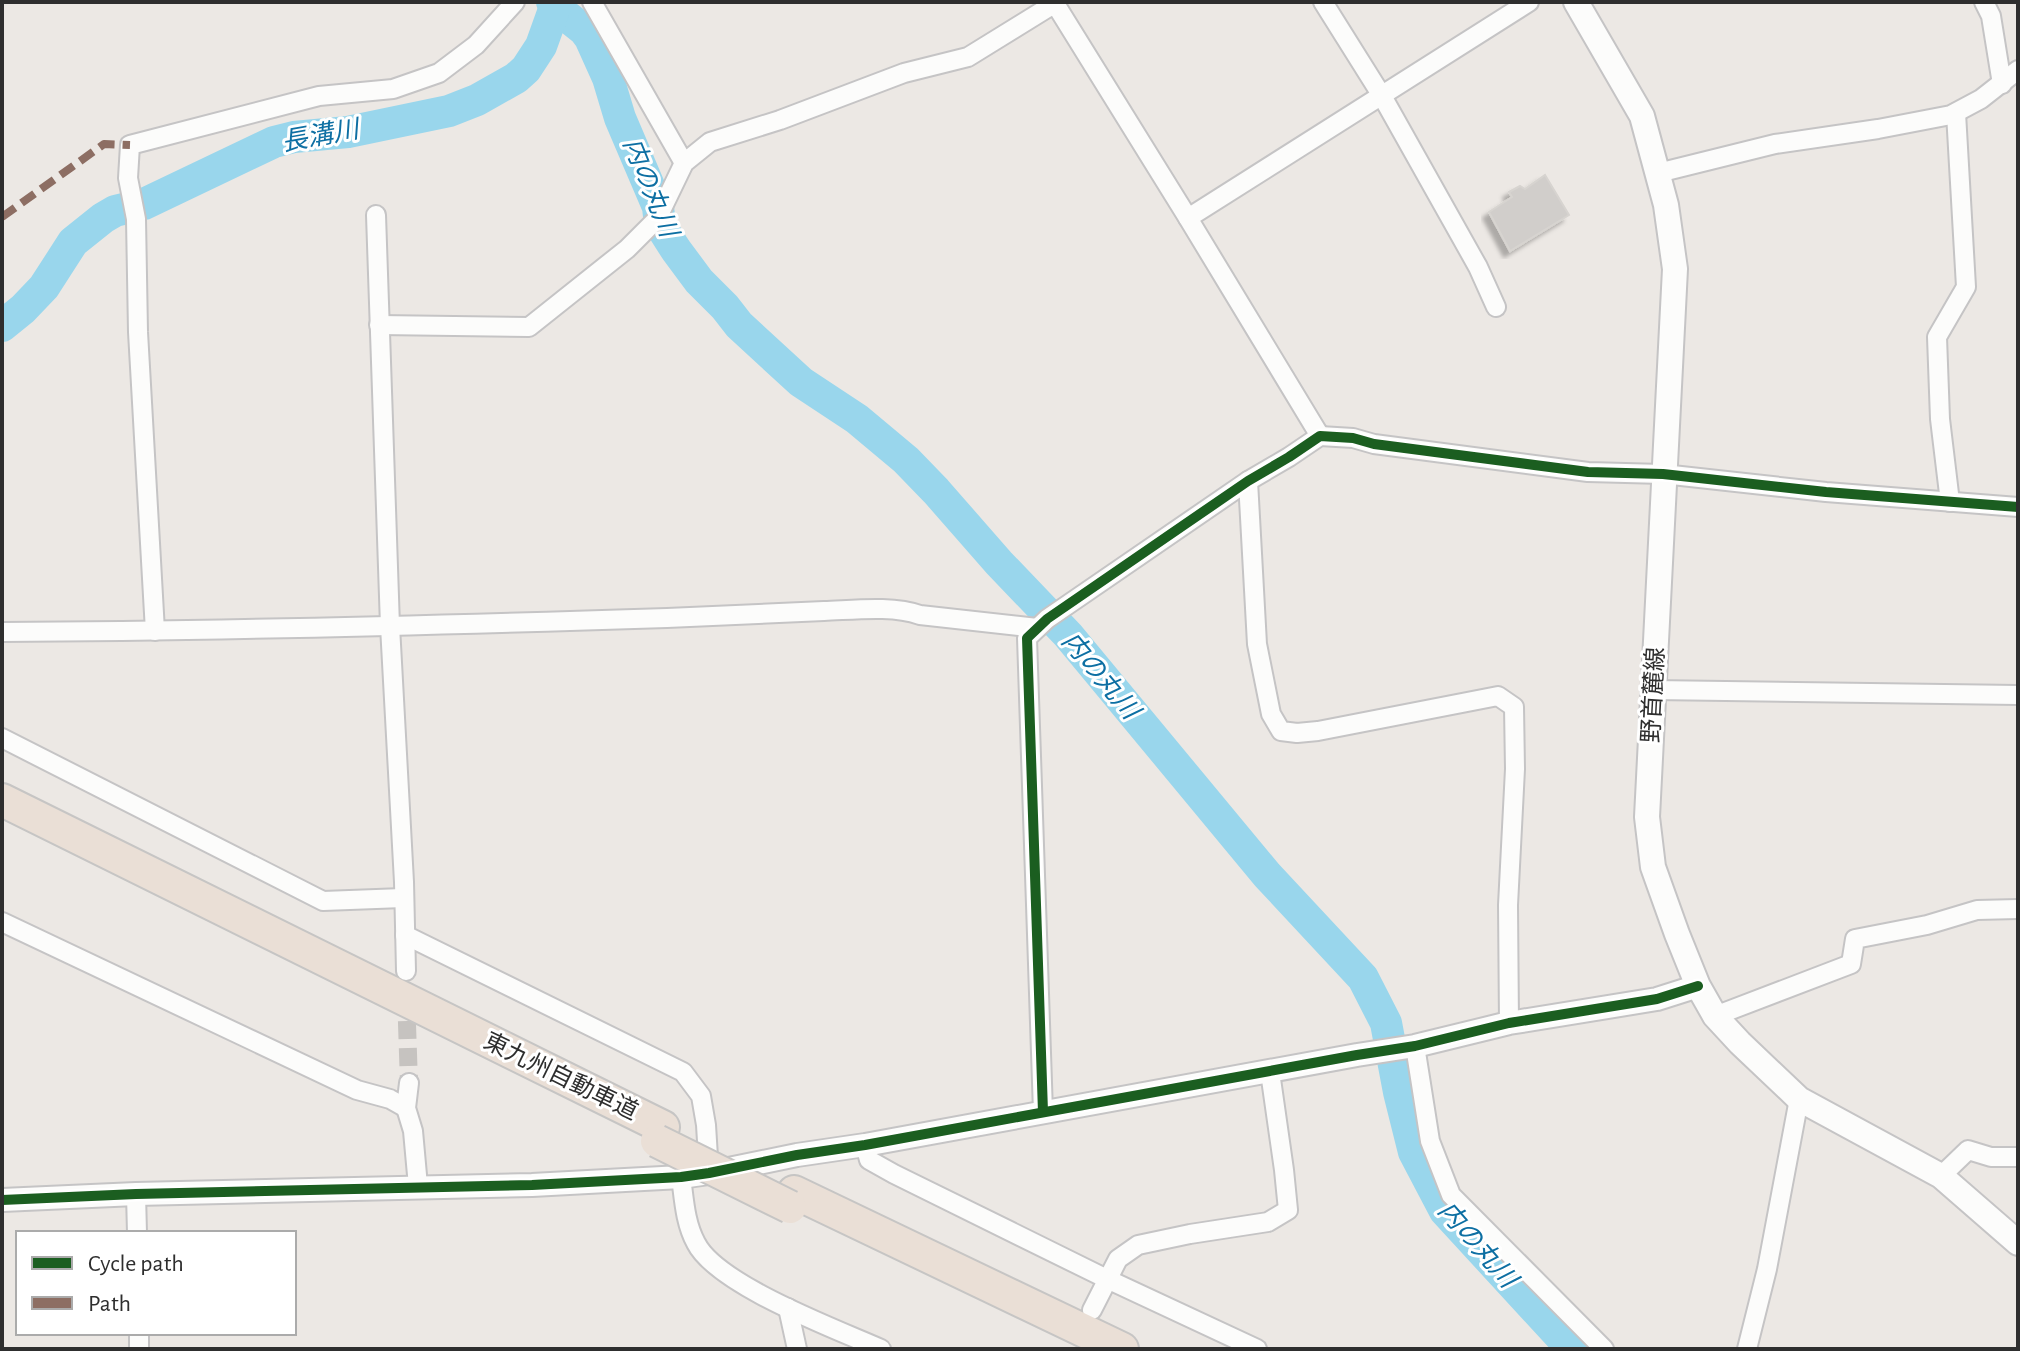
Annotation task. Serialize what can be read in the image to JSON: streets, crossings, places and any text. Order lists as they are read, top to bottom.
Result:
{
  "streets": {
    "highway": ["東九州自動車道"],
    "main road": ["野首麓線"]
  },
  "water": ["長溝川", "内の丸川"],
  "legend": ["Cycle path", "Path"]
}
